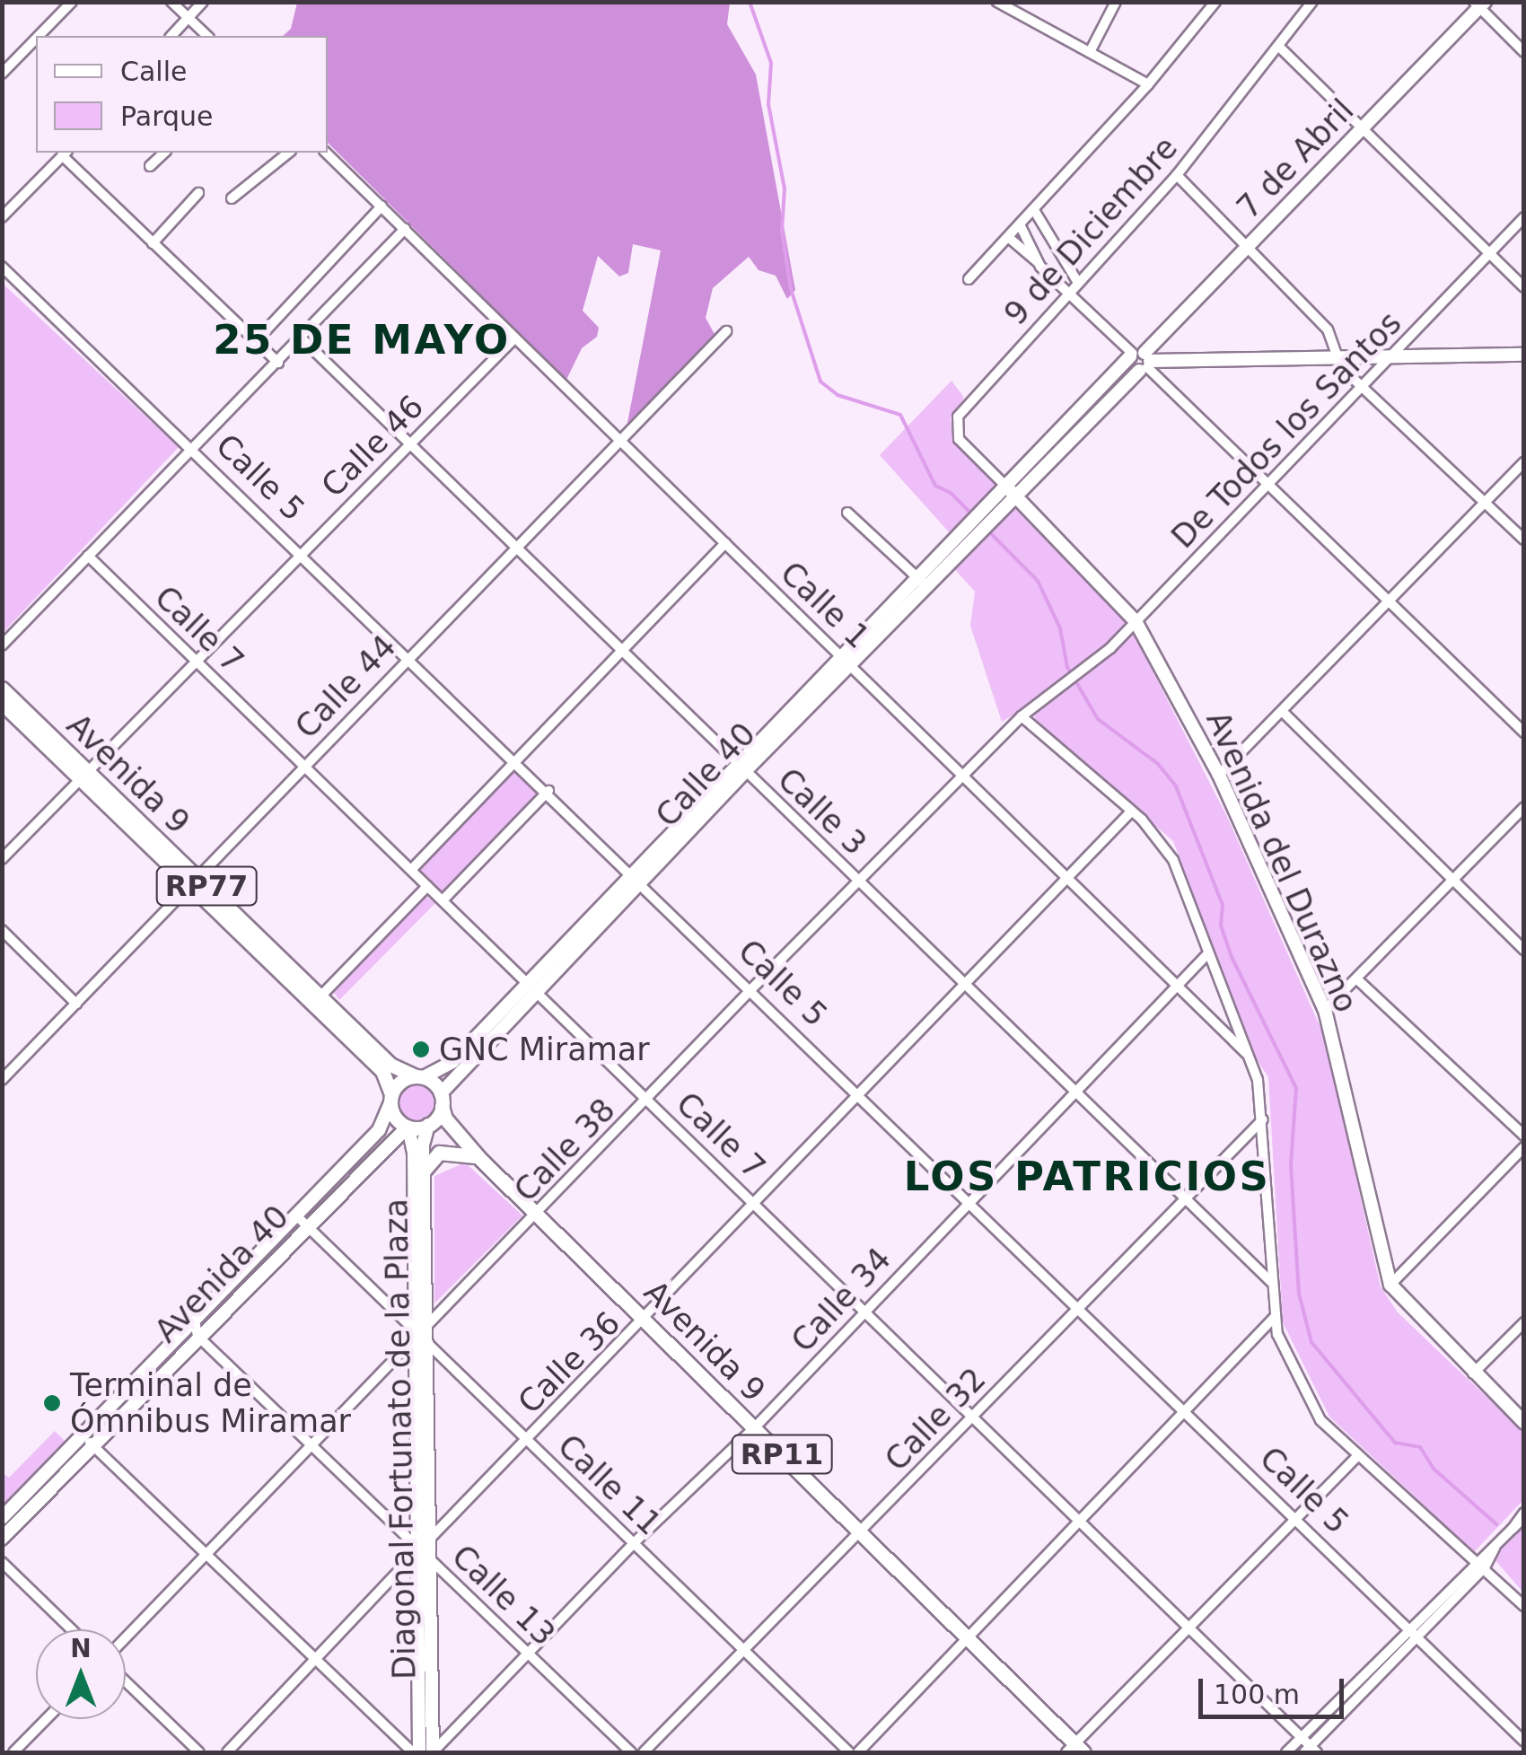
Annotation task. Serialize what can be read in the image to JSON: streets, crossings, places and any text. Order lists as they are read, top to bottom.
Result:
{
  "streets": {
    "main road": [
      "7 de Abril",
      "Avenida 9",
      "Calle 40",
      "Avenida del Durazno",
      "RP77",
      "Avenida 40",
      "Diagonal Fortunato de la Plaza",
      "RP11"
    ],
    "street": [
      "9 de Diciembre",
      "De Todos los Santos",
      "Calle 46",
      "Calle 5",
      "Calle 1",
      "Calle 7",
      "Calle 44",
      "Calle 3",
      "Calle 38",
      "Calle 34",
      "Calle 36",
      "Calle 32",
      "Calle 11",
      "Calle 13"
    ]
  },
  "crossings": [
    ["7 de Abril", "9 de Diciembre"],
    ["7 de Abril", "Calle 40"],
    ["7 de Abril", "Avenida del Durazno"],
    ["9 de Diciembre", "Avenida del Durazno"],
    ["De Todos los Santos", "Avenida del Durazno"],
    ["De Todos los Santos", "Calle 38"],
    ["Calle 46", "Calle 5"],
    ["Calle 46", "Calle 1"],
    ["Calle 46", "Calle 7"],
    ["Calle 46", "Avenida 9"],
    ["Calle 46", "Calle 3"],
    ["Calle 5", "Calle 44"],
    ["Calle 5", "Calle 40"],
    ["Calle 5", "Calle 38"],
    ["Calle 5", "Calle 34"],
    ["Calle 5", "Calle 36"],
    ["Calle 5", "Calle 32"],
    ["Calle 1", "Calle 44"],
    ["Calle 1", "Calle 40"],
    ["Calle 1", "Calle 38"],
    ["Calle 1", "Calle 34"],
    ["Calle 1", "Calle 36"],
    ["Calle 7", "Calle 44"],
    ["Calle 7", "Calle 40"],
    ["Calle 7", "Calle 38"],
    ["Calle 7", "Calle 34"],
    ["Calle 7", "Calle 36"],
    ["Calle 7", "Calle 32"],
    ["Calle 44", "Avenida 9"],
    ["Calle 44", "Calle 3"],
    ["Avenida 9", "Calle 40"],
    ["Avenida 9", "Calle 38"],
    ["Avenida 9", "Avenida 40"],
    ["Avenida 9", "Calle 34"],
    ["Avenida 9", "Calle 36"],
    ["Avenida 9", "Calle 32"],
    ["Avenida 9", "Diagonal Fortunato de la Plaza"],
    ["Avenida 9", "RP11"],
    ["Calle 40", "Calle 3"],
    ["Calle 40", "Avenida 40"],
    ["Calle 40", "Diagonal Fortunato de la Plaza"],
    ["Calle 40", "RP11"],
    ["Calle 3", "Calle 38"],
    ["Calle 3", "Calle 34"],
    ["Calle 3", "Calle 36"],
    ["Calle 3", "Calle 32"],
    ["Calle 38", "Diagonal Fortunato de la Plaza"],
    ["Calle 38", "Calle 11"],
    ["Calle 38", "Calle 13"],
    ["Avenida 40", "Diagonal Fortunato de la Plaza"],
    ["Avenida 40", "RP11"],
    ["Avenida 40", "Calle 11"],
    ["Avenida 40", "Calle 13"],
    ["Calle 34", "Diagonal Fortunato de la Plaza"],
    ["Calle 34", "Calle 11"],
    ["Calle 34", "Calle 13"],
    ["Calle 36", "Diagonal Fortunato de la Plaza"],
    ["Calle 36", "Calle 11"],
    ["Calle 36", "Calle 13"],
    ["Calle 32", "Calle 11"],
    ["Diagonal Fortunato de la Plaza", "RP11"],
    ["Diagonal Fortunato de la Plaza", "Calle 11"],
    ["Diagonal Fortunato de la Plaza", "Calle 13"]
  ],
  "districts": ["25 DE MAYO", "LOS PATRICIOS"],
  "places": ["GNC Miramar", "Terminal de Ómnibus Miramar"],
  "legend": ["Calle", "Parque"],
  "scale_bar": "100 m",
  "north": "top"
}
